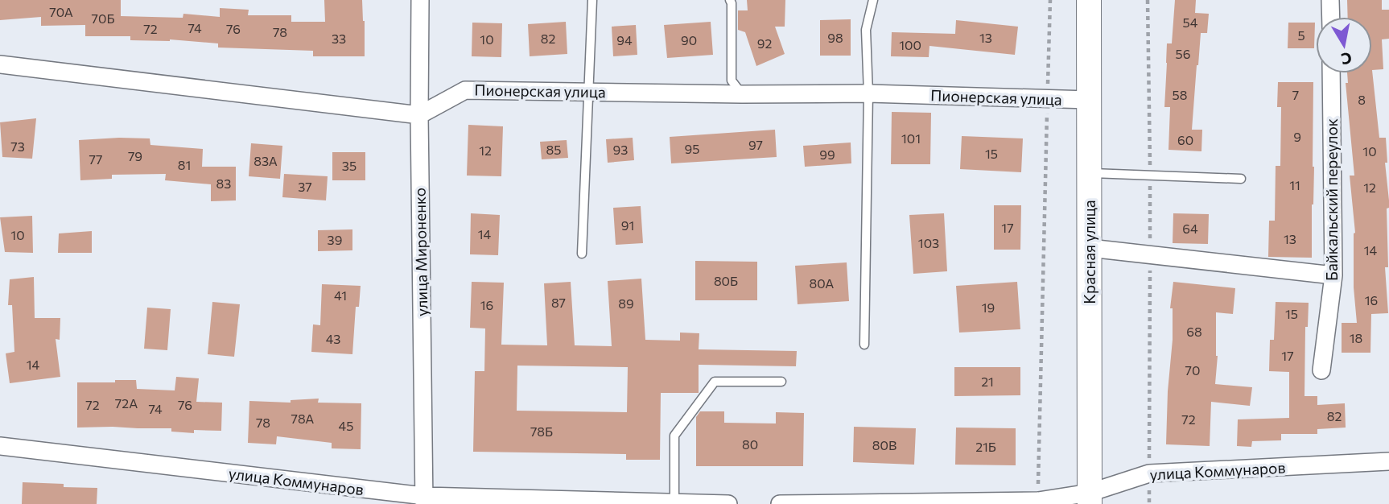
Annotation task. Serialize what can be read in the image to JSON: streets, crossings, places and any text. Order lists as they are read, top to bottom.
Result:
{
  "streets": {
    "main road": ["Красная улица"],
    "street": [
      "Пионерская улица",
      "Байкальский переулок",
      "улица Мироненко",
      "улица Коммунаров"
    ]
  },
  "crossings": [
    ["Пионерская улица", "улица Мироненко"],
    ["Пионерская улица", "Красная улица"],
    ["улица Мироненко", "улица Коммунаров"],
    ["Красная улица", "улица Коммунаров"]
  ],
  "house_numbers": [
    "70А",
    "70Б",
    "54",
    "74",
    "72",
    "76",
    "78",
    "5",
    "98",
    "13",
    "33",
    "82",
    "10",
    "94",
    "90",
    "92",
    "100",
    "56",
    "58",
    "7",
    "8",
    "9",
    "101",
    "60",
    "97",
    "73",
    "95",
    "85",
    "93",
    "12",
    "10",
    "15",
    "99",
    "79",
    "77",
    "83А",
    "81",
    "35",
    "83",
    "11",
    "37",
    "12",
    "91",
    "17",
    "64",
    "14",
    "10",
    "13",
    "39",
    "103",
    "14",
    "80Б",
    "80А",
    "41",
    "16",
    "87",
    "89",
    "16",
    "19",
    "15",
    "68",
    "18",
    "43",
    "17",
    "14",
    "70",
    "21",
    "72А",
    "72",
    "76",
    "74",
    "82",
    "78А",
    "72",
    "78",
    "45",
    "78Б",
    "80",
    "80В",
    "21Б"
  ],
  "north": "bottom"
}
